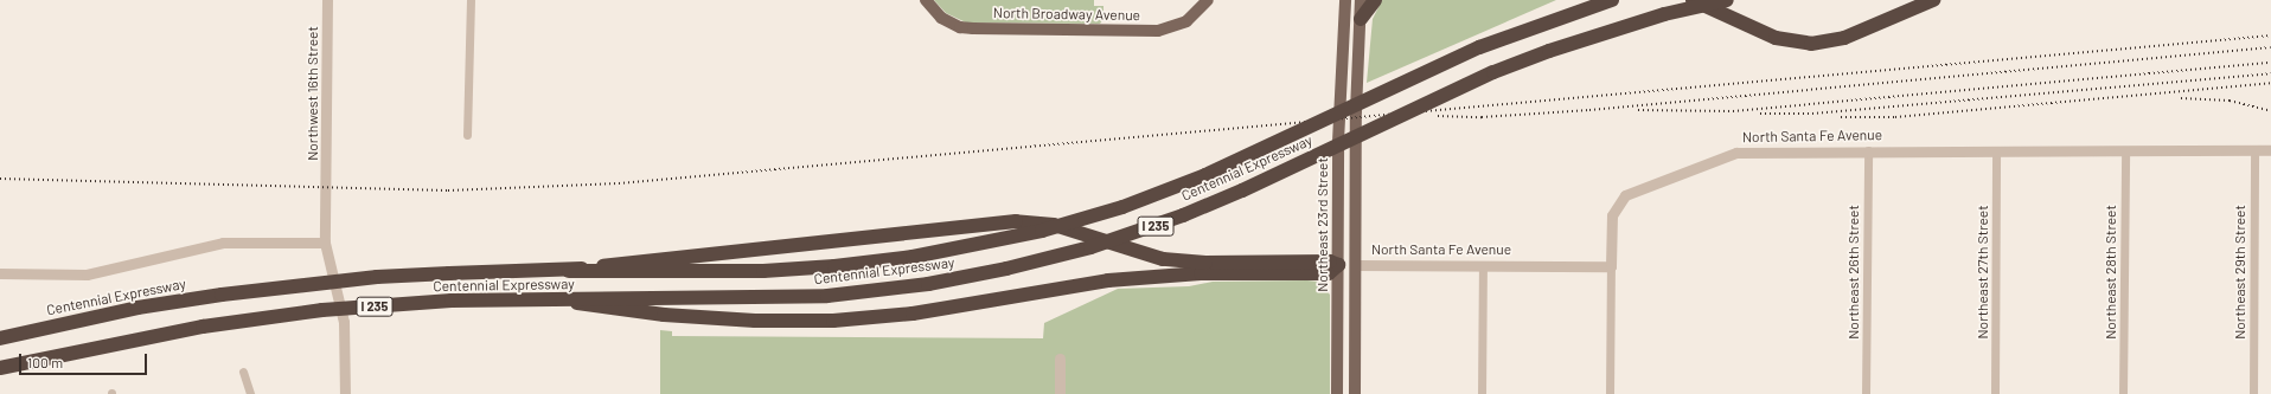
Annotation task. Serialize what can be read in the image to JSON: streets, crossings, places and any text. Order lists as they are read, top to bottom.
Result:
{
  "streets": {
    "highway": ["Centennial Expressway", "I 235"],
    "main road": ["North Broadway Avenue", "North Santa Fe Avenue", "Northeast 23rd Street"],
    "street": [
      "Northwest 16th Street",
      "Northeast 26th Street",
      "Northeast 27th Street",
      "Northeast 28th Street",
      "Northeast 29th Street"
    ]
  },
  "crossings": [
    ["North Santa Fe Avenue", "Northeast 23rd Street"],
    ["North Santa Fe Avenue", "Northeast 26th Street"],
    ["North Santa Fe Avenue", "Northeast 27th Street"],
    ["North Santa Fe Avenue", "Northeast 28th Street"],
    ["North Santa Fe Avenue", "Northeast 29th Street"]
  ],
  "scale_bar": "100 m"
}
